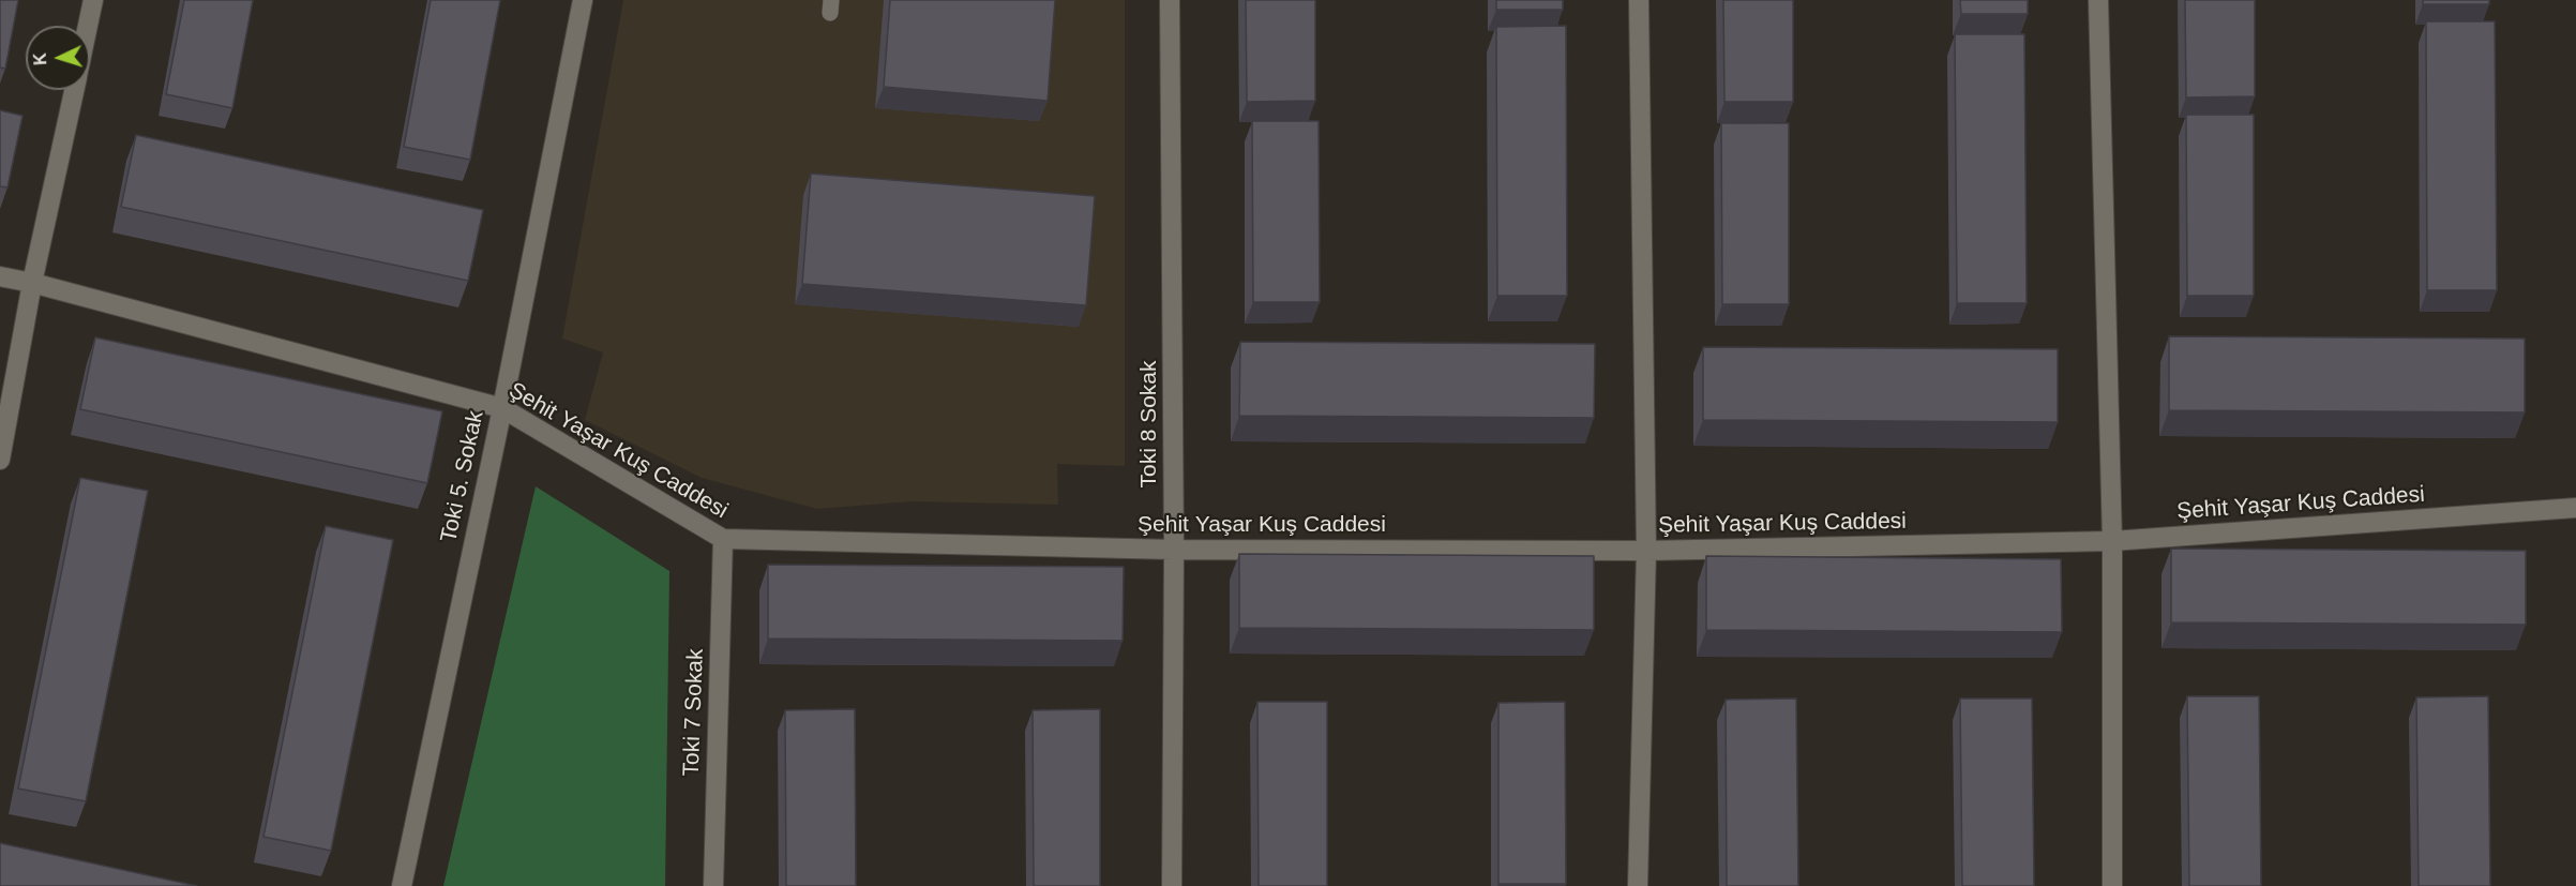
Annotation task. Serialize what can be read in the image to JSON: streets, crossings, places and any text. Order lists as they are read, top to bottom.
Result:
{
  "streets": {
    "street": [
      "Toki 8 Sokak",
      "Şehit Yaşar Kuş Caddesi",
      "Toki 5. Sokak",
      "Toki 7 Sokak"
    ]
  },
  "crossings": [
    ["Toki 8 Sokak", "Şehit Yaşar Kuş Caddesi"],
    ["Şehit Yaşar Kuş Caddesi", "Toki 5. Sokak"],
    ["Şehit Yaşar Kuş Caddesi", "Toki 7 Sokak"]
  ],
  "north": "left"
}
